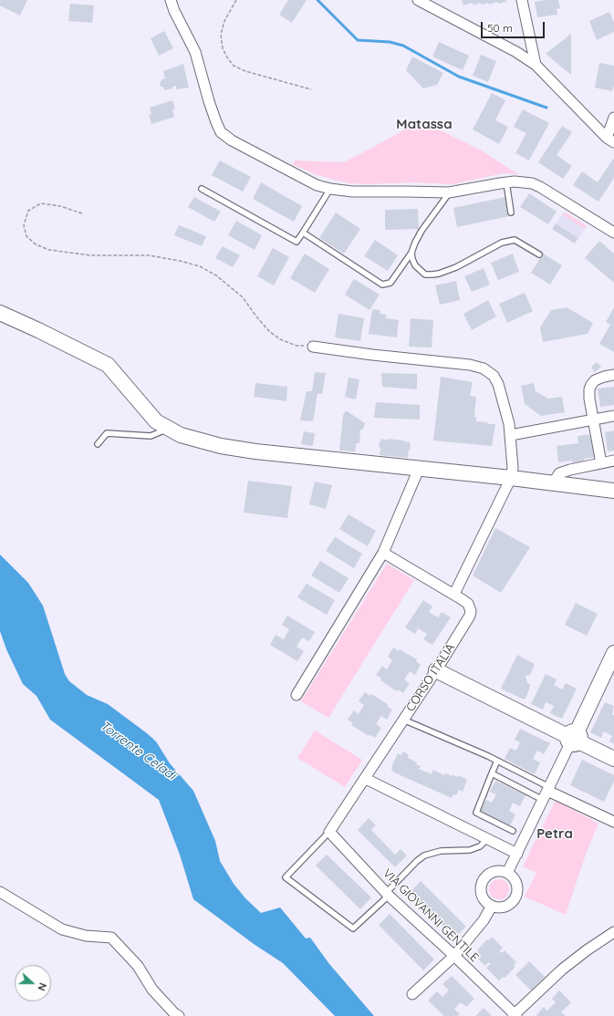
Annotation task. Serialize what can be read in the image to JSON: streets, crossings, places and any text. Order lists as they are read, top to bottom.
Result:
{
  "streets": {
    "street": ["CORSO ITALIA", "VIA GIOVANNI GENTILE"]
  },
  "crossings": [
    ["CORSO ITALIA", "VIA GIOVANNI GENTILE"]
  ],
  "districts": ["Matassa", "Petra"],
  "water": ["Torrente Celadi"],
  "scale_bar": "50 m",
  "north": "right"
}
